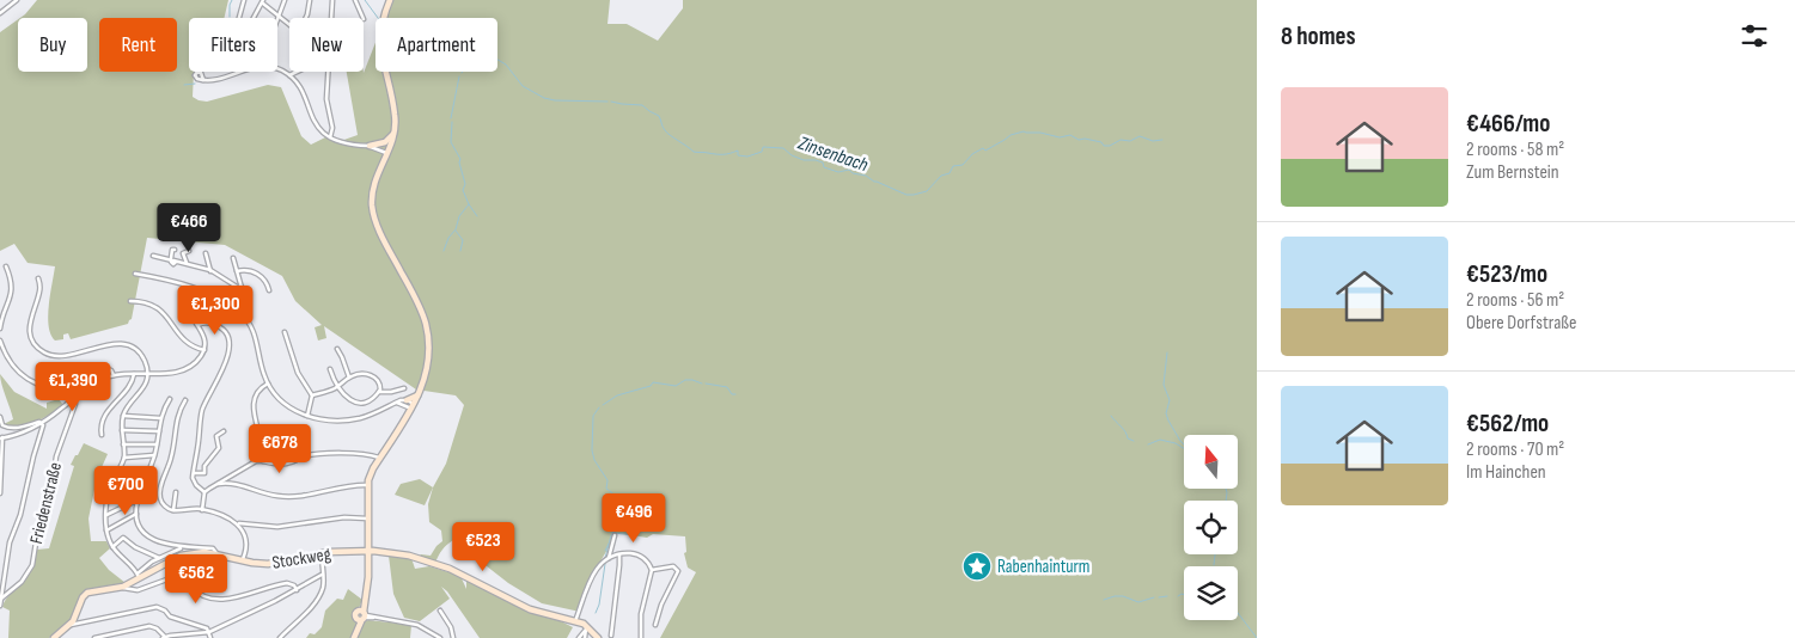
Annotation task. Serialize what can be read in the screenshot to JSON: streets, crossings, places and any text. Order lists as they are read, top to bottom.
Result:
{
  "streets": {
    "street": ["Friedenstraße", "Stockweg"]
  },
  "water": ["Zinsenbach"],
  "places": {
    "place": ["Rabenhainturm"]
  },
  "north": "top",
  "page": {
    "heading": "8 homes",
    "chip": [
      "Buy",
      "Rent",
      "Filters",
      "New",
      "Apartment"
    ],
    "list": [
      {
        "name": "€466/mo",
        "note": "2 rooms · 58 m² · Zum Bernstein"
      },
      {
        "name": "€523/mo",
        "note": "2 rooms · 56 m² · Obere Dorfstraße"
      },
      {
        "name": "€562/mo",
        "note": "2 rooms · 70 m² · Im Hainchen"
      }
    ],
    "price": [
      "€466",
      "€1,300",
      "€1,390",
      "€678",
      "€700",
      "€496",
      "€523",
      "€562"
    ]
  }
}
